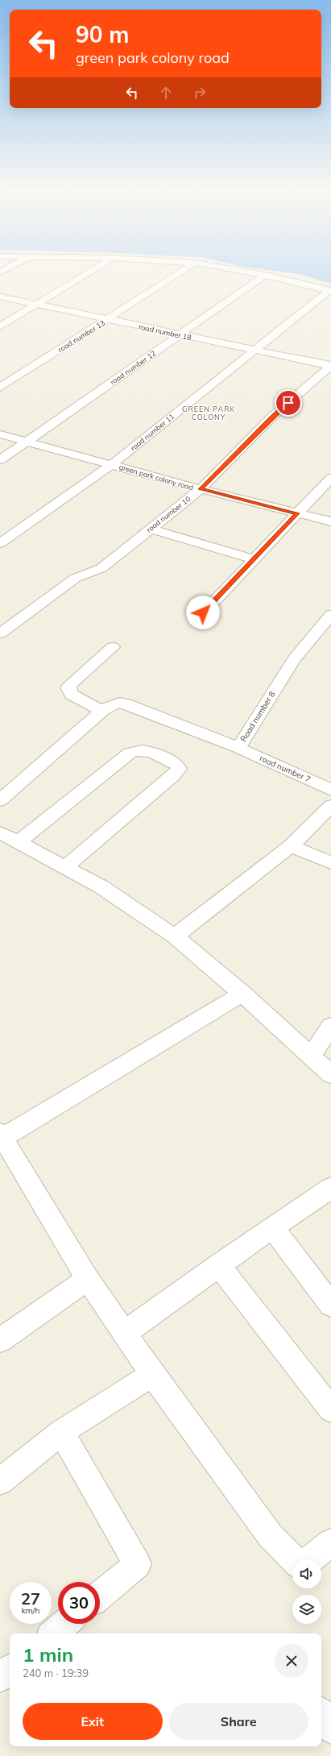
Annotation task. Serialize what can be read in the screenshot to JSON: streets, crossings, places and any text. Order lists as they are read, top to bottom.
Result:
{
  "streets": {
    "street": [
      "road number 18",
      "road number 13",
      "road number 12",
      "road number 11",
      "green park colony road",
      "road number 10",
      "Road number 8",
      "road number 7"
    ]
  },
  "crossings": [
    ["road number 18", "road number 13"],
    ["road number 18", "road number 12"],
    ["road number 18", "road number 11"],
    ["road number 18", "road number 10"],
    ["road number 12", "green park colony road"],
    ["road number 11", "green park colony road"],
    ["green park colony road", "road number 10"],
    ["Road number 8", "road number 7"]
  ],
  "districts": ["GREEN PARK COLONY"],
  "page": {
    "turn": ["90 m", "green park colony road"],
    "speed": "27 km/h",
    "limit": "30",
    "heading": ["1 min", "240 m · 19:39"],
    "buttons": ["Exit", "Share"]
  }
}
